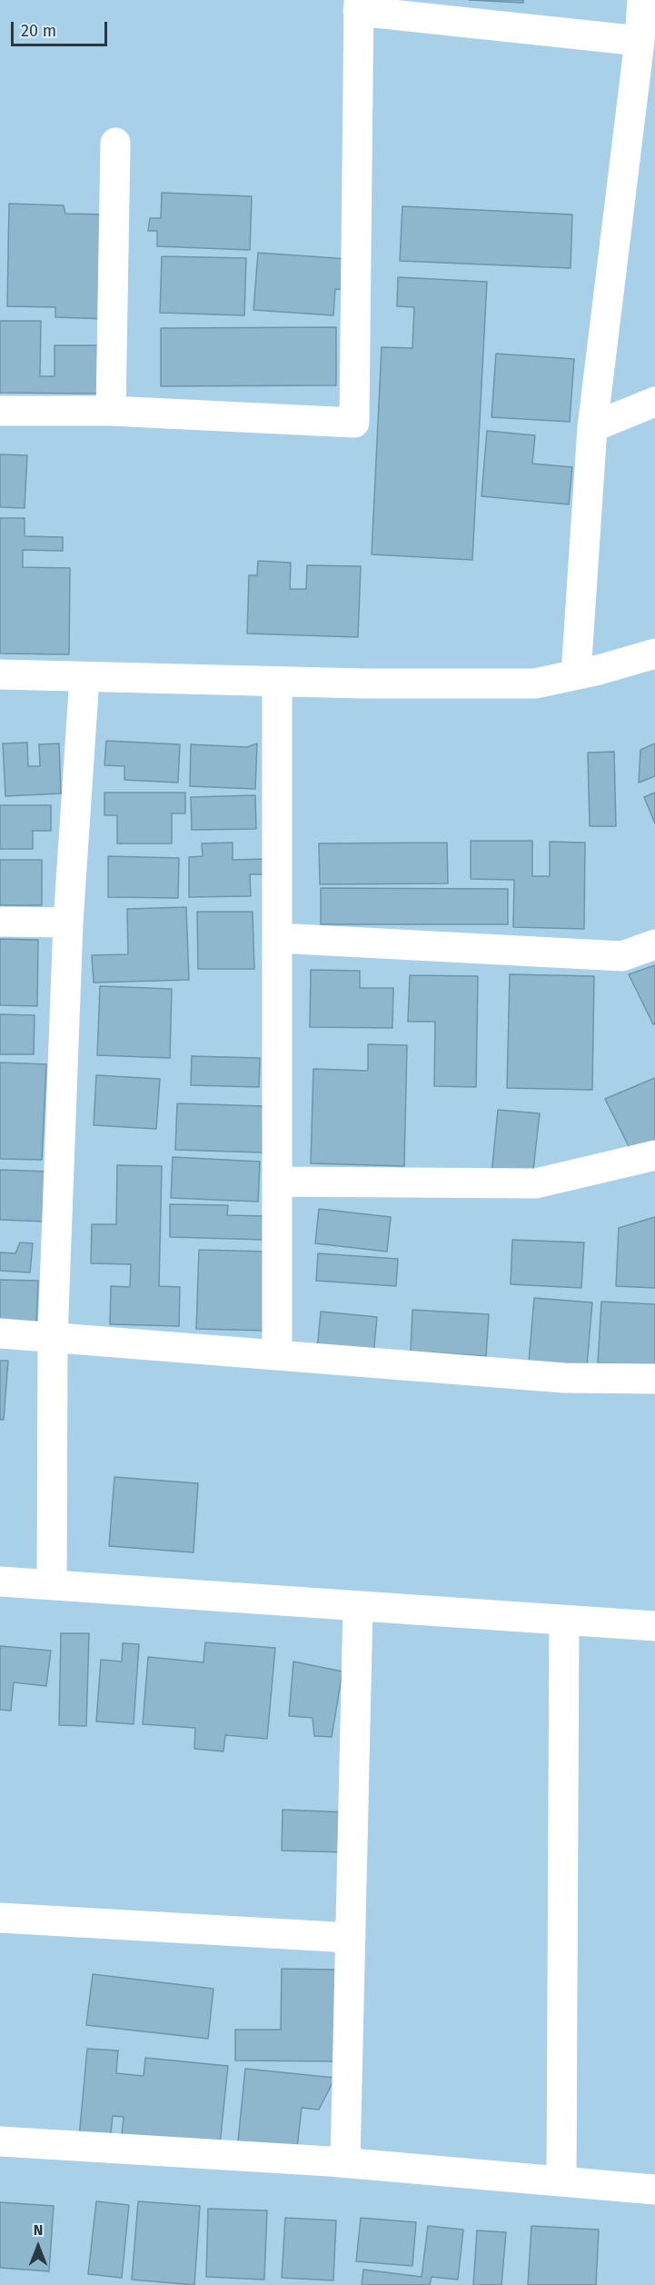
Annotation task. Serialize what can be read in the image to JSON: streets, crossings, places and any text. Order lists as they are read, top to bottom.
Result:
{
  "scale_bar": "20 m",
  "north": "top"
}
